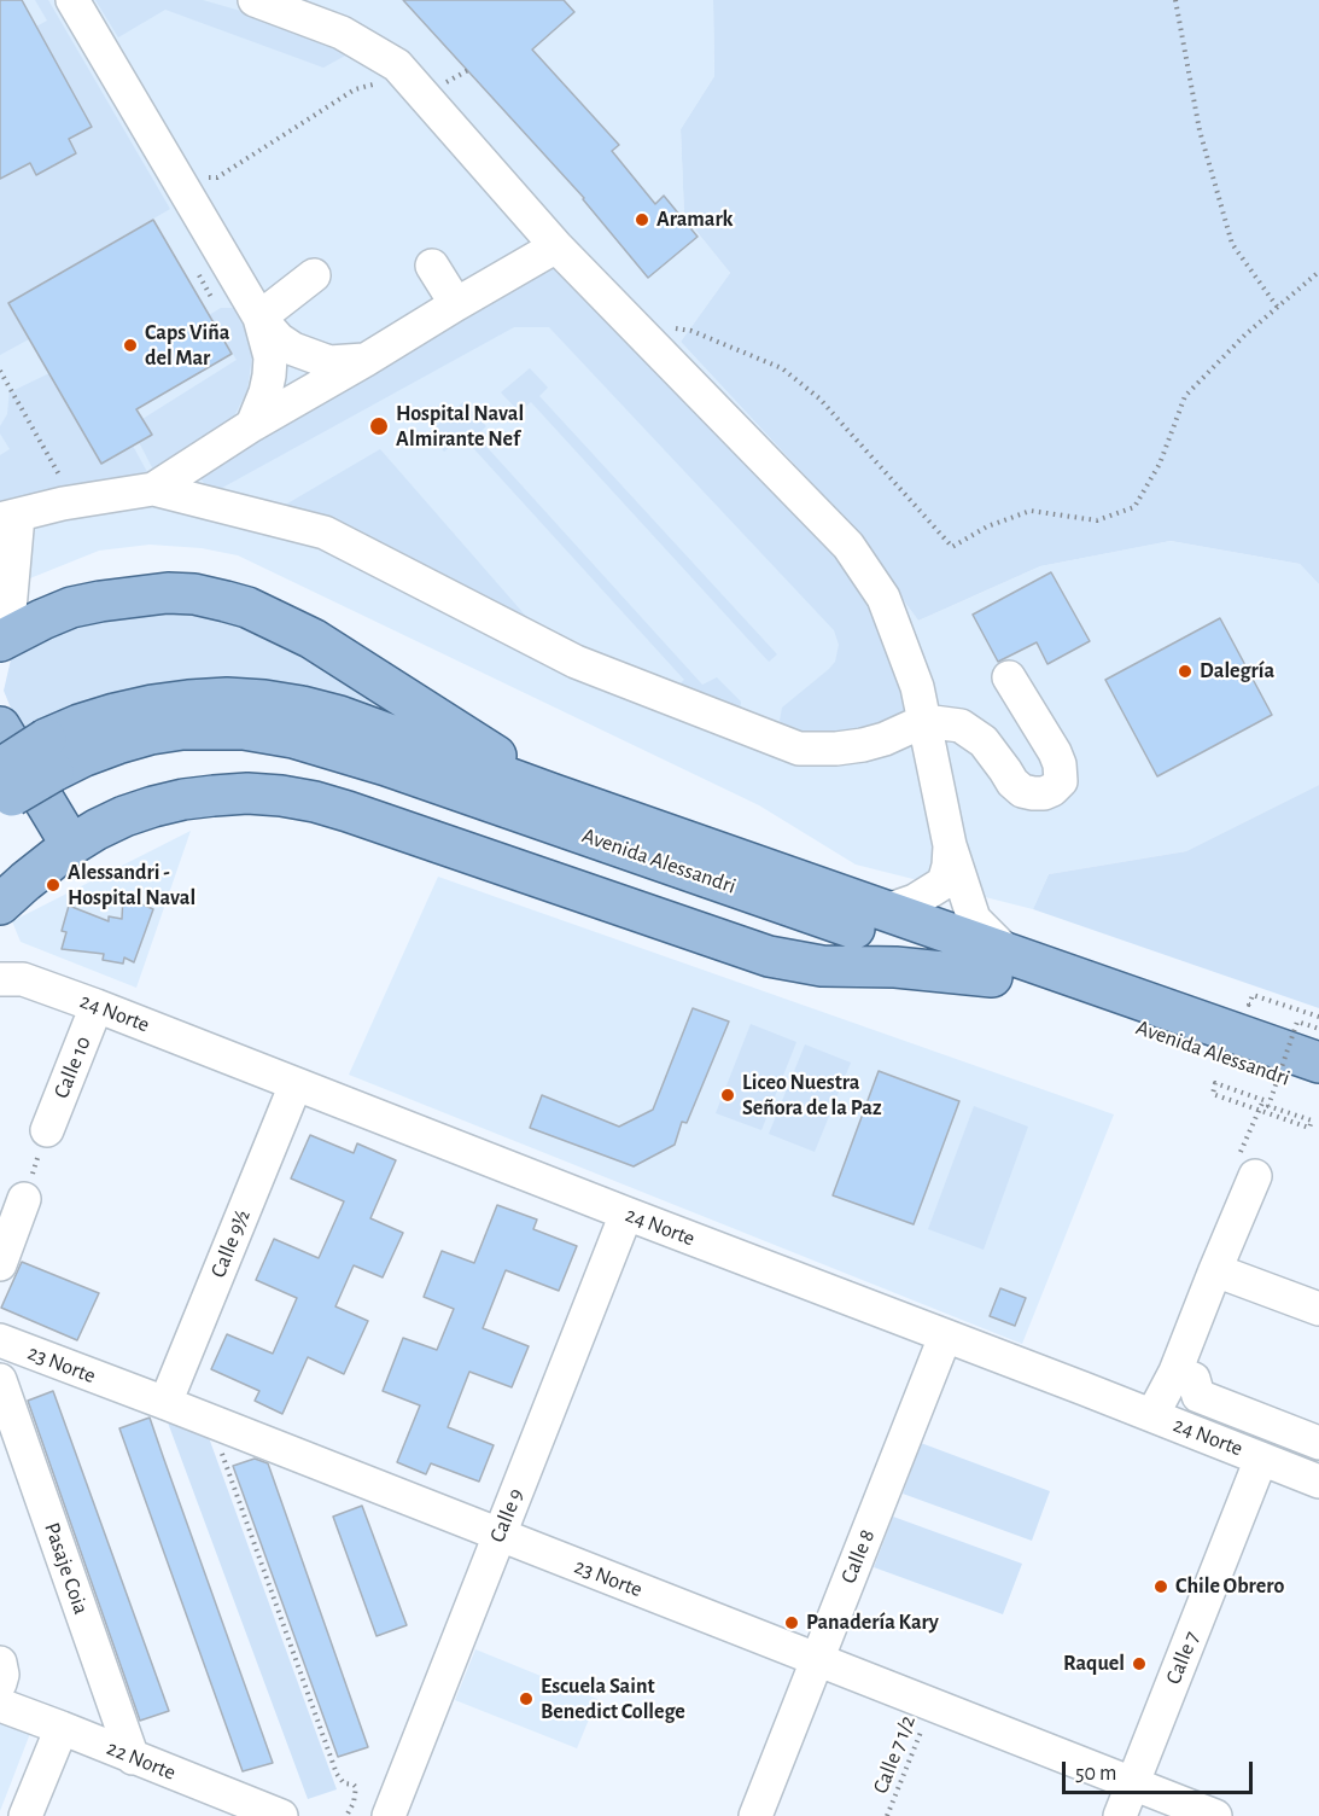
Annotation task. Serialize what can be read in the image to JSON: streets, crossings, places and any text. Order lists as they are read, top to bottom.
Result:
{
  "streets": {
    "main road": ["Avenida Alessandri"],
    "street": [
      "24 Norte",
      "Calle 10",
      "Calle 9½",
      "23 Norte",
      "Calle 9",
      "Calle 8",
      "Pasaje Coia",
      "Calle 7",
      "22 Norte"
    ],
    "path": ["Calle 7 1/2"]
  },
  "crossings": [
    ["24 Norte", "Calle 10"],
    ["24 Norte", "Calle 9½"],
    ["24 Norte", "Calle 9"],
    ["24 Norte", "Calle 8"],
    ["24 Norte", "Calle 7"],
    ["Calle 9½", "23 Norte"],
    ["23 Norte", "Calle 9"],
    ["23 Norte", "Calle 8"],
    ["23 Norte", "Calle 7"],
    ["23 Norte", "Calle 7 1/2"],
    ["Pasaje Coia", "22 Norte"]
  ],
  "places": [
    "Aramark",
    "Caps Viña del Mar",
    "Hospital Naval Almirante Nef",
    "Dalegría",
    "Alessandri - Hospital Naval",
    "Liceo Nuestra Señora de la Paz",
    "Chile Obrero",
    "Panadería Kary",
    "Raquel",
    "Escuela Saint Benedict College"
  ],
  "scale_bar": "50 m"
}
